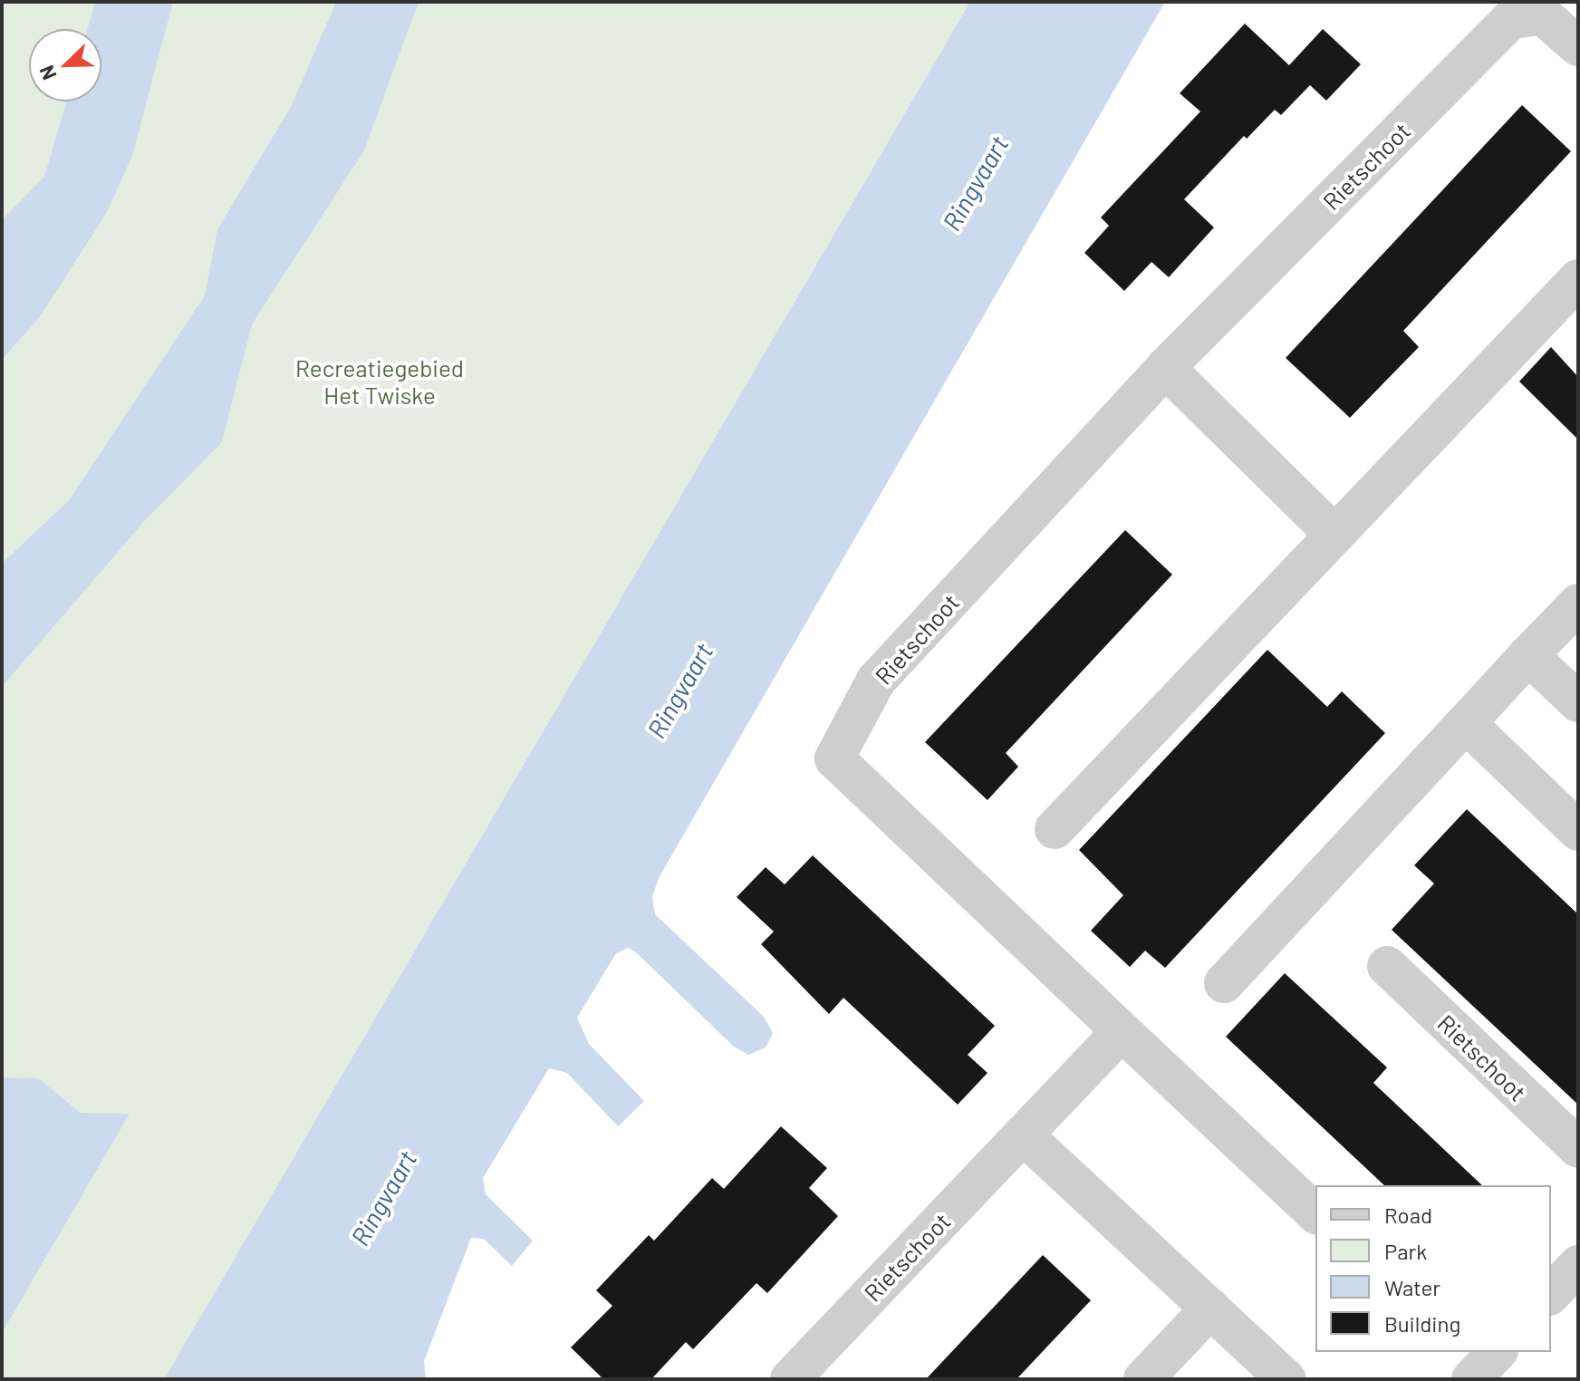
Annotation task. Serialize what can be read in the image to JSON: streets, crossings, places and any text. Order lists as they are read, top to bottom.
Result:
{
  "streets": {
    "street": ["Rietschoot"]
  },
  "water": ["Ringvaart"],
  "parks": ["Recreatiegebied Het Twiske"],
  "legend": [
    "Road",
    "Park",
    "Water",
    "Building"
  ],
  "north": "bottom left"
}
